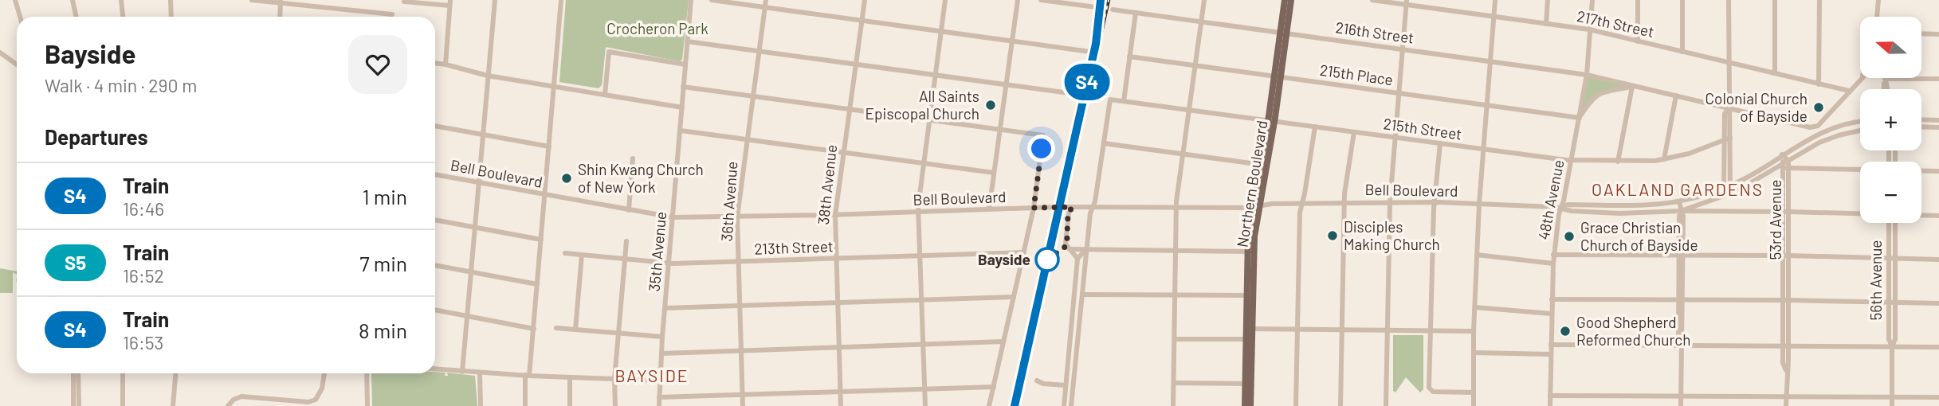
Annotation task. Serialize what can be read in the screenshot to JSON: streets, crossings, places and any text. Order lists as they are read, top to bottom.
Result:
{
  "streets": {
    "main road": ["Northern Boulevard"],
    "street": [
      "217th Street",
      "216th Street",
      "215th Place",
      "215th Street",
      "Bell Boulevard",
      "38th Avenue",
      "48th Avenue",
      "36th Avenue",
      "53rd Avenue",
      "213th Street",
      "35th Avenue",
      "56th Avenue"
    ]
  },
  "crossings": [
    ["217th Street", "48th Avenue"],
    ["216th Street", "215th Place"],
    ["216th Street", "Northern Boulevard"],
    ["216th Street", "48th Avenue"],
    ["215th Place", "Northern Boulevard"],
    ["215th Place", "48th Avenue"],
    ["215th Street", "Northern Boulevard"],
    ["215th Street", "48th Avenue"],
    ["Bell Boulevard", "Northern Boulevard"],
    ["Bell Boulevard", "38th Avenue"],
    ["Bell Boulevard", "48th Avenue"],
    ["Bell Boulevard", "36th Avenue"],
    ["Bell Boulevard", "53rd Avenue"],
    ["Bell Boulevard", "35th Avenue"],
    ["38th Avenue", "213th Street"],
    ["36th Avenue", "213th Street"],
    ["213th Street", "35th Avenue"]
  ],
  "districts": ["OAKLAND GARDENS", "BAYSIDE"],
  "parks": ["Crocheron Park"],
  "places": [
    "All Saints Episcopal Church",
    "Colonial Church of Bayside",
    "Shin Kwang Church of New York",
    "Disciples Making Church",
    "Grace Christian Church of Bayside",
    "Bayside",
    "Good Shepherd Reformed Church"
  ],
  "north": "left",
  "page": {
    "on_map": "S4",
    "map_buttons": ["+", "−"],
    "heading": [
      ["Bayside", "Walk · 4 min · 290 m"],
      "Departures"
    ],
    "list": [
      {
        "mark": "S4",
        "name": "Train",
        "note": "16:46",
        "value": "1 min"
      },
      {
        "mark": "S5",
        "name": "Train",
        "note": "16:52",
        "value": "7 min"
      },
      {
        "mark": "S4",
        "name": "Train",
        "note": "16:53",
        "value": "8 min"
      }
    ]
  }
}
